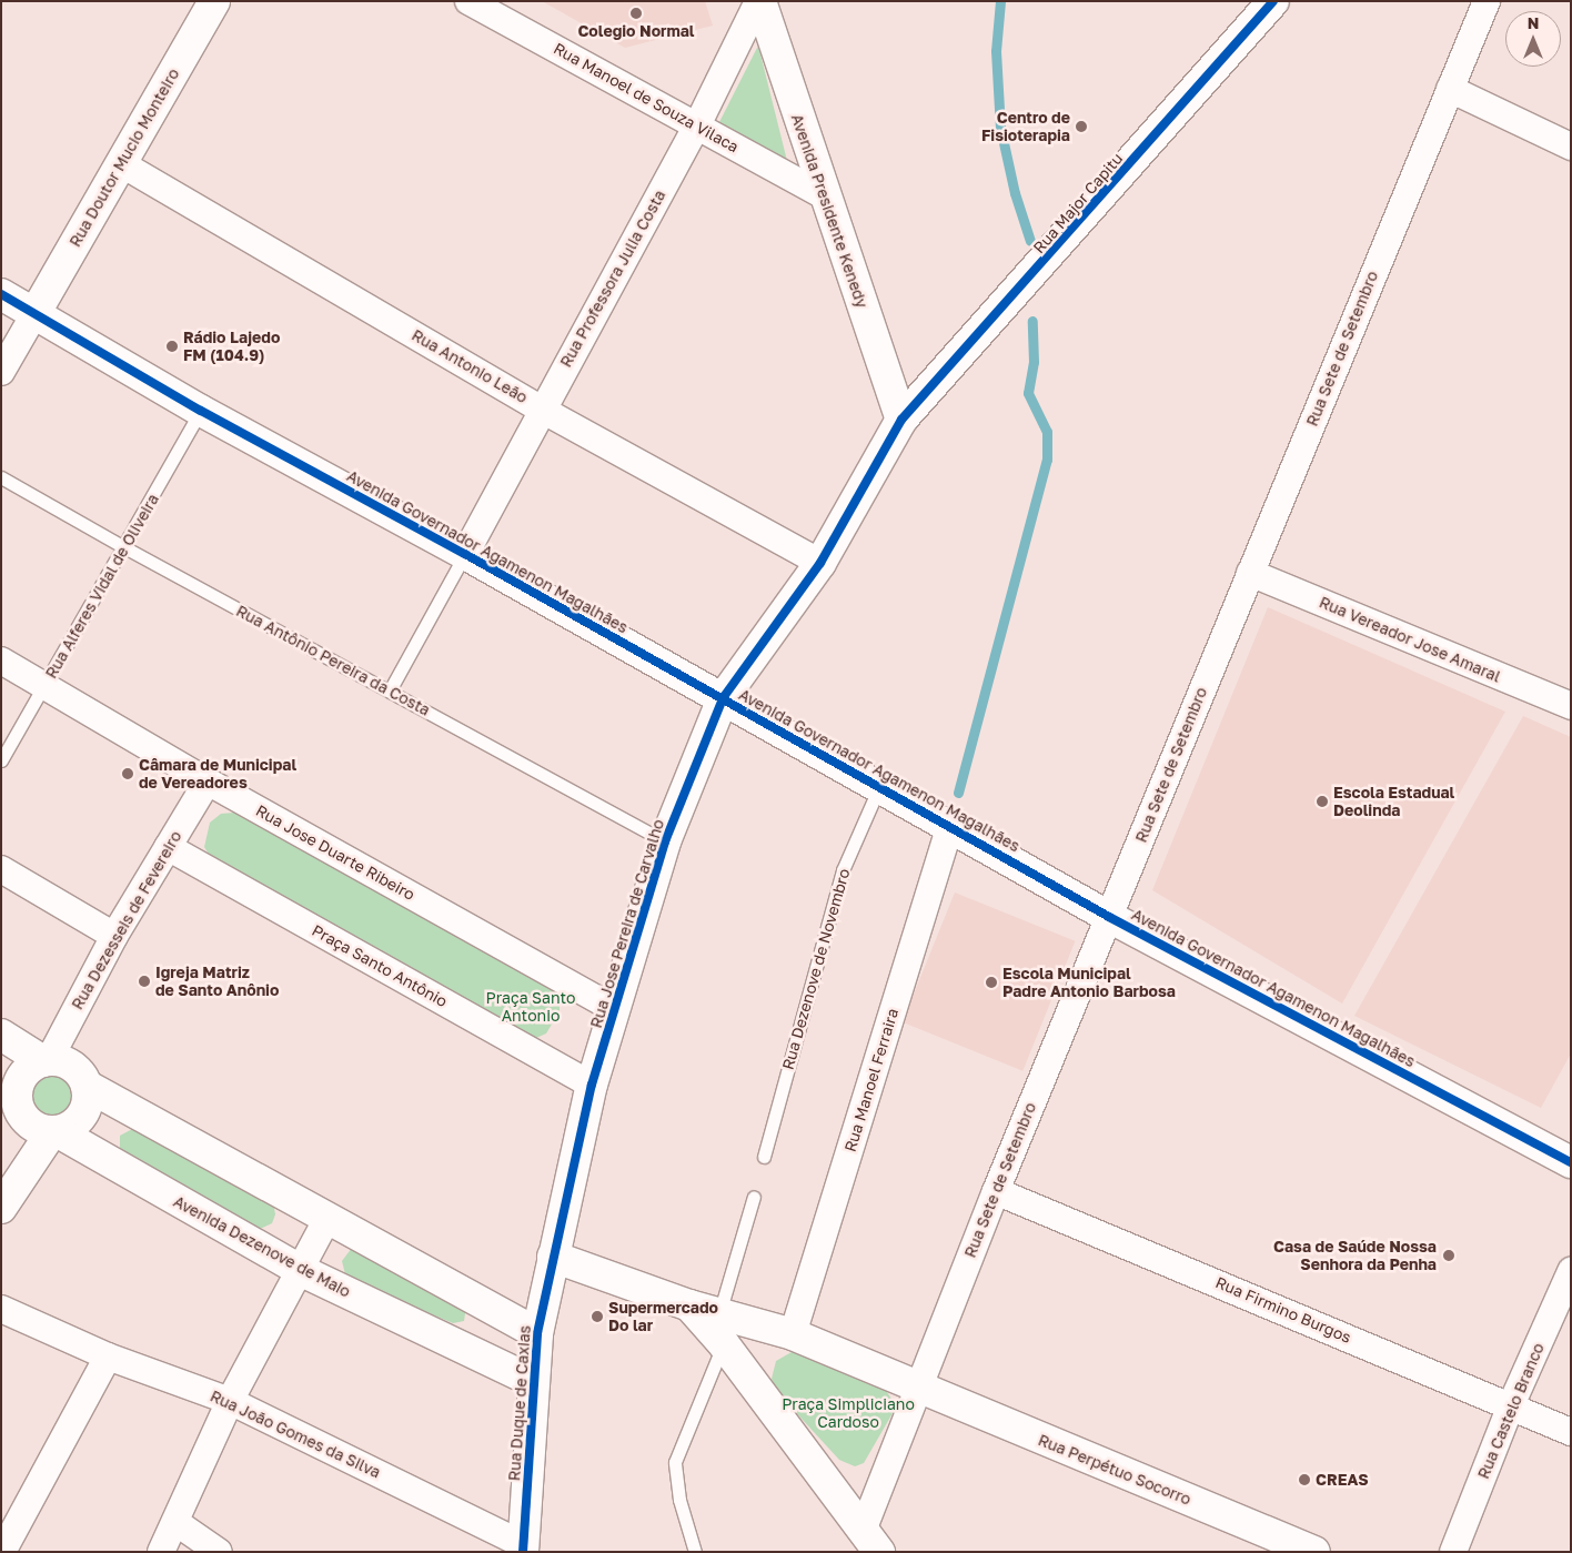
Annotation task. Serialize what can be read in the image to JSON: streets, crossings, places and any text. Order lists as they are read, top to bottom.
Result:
{
  "streets": {
    "street": [
      "Rua Manoel de Souza Vilaca",
      "Rua Doutor Mucio Monteiro",
      "Rua Major Capitu",
      "Avenida Presidente Kenedy",
      "Rua Professora Julia Costa",
      "Rua Sete de Setembro",
      "Rua Antonio Leão",
      "Avenida Governador Agamenon Magalhães",
      "Rua Vereador Jose Amaral",
      "Rua Jose Duarte Ribeiro",
      "Rua Dezesseis de Fevereiro",
      "Rua Jose Pereira de Carvalho",
      "Praça Santo Antônio",
      "Rua Manoel Ferraira",
      "Avenida Dezenove de Maio",
      "Rua Firmino Burgos",
      "Rua Duque de Caxias",
      "Rua Castelo Branco",
      "Rua João Gomes da Silva",
      "Rua Perpétuo Socorro"
    ],
    "lane": ["Rua Alferes Vidal de Oliveira", "Rua Antônio Pereira da Costa", "Rua Dezenove de Novembro"]
  },
  "crossings": [
    ["Rua Manoel de Souza Vilaca", "Avenida Presidente Kenedy"],
    ["Rua Manoel de Souza Vilaca", "Rua Professora Julia Costa"],
    ["Rua Doutor Mucio Monteiro", "Rua Antonio Leão"],
    ["Rua Doutor Mucio Monteiro", "Avenida Governador Agamenon Magalhães"],
    ["Rua Major Capitu", "Avenida Presidente Kenedy"],
    ["Rua Major Capitu", "Rua Jose Pereira de Carvalho"],
    ["Avenida Presidente Kenedy", "Rua Professora Julia Costa"],
    ["Avenida Presidente Kenedy", "Rua Jose Pereira de Carvalho"],
    ["Rua Professora Julia Costa", "Rua Antonio Leão"],
    ["Rua Professora Julia Costa", "Avenida Governador Agamenon Magalhães"],
    ["Rua Sete de Setembro", "Avenida Governador Agamenon Magalhães"],
    ["Rua Sete de Setembro", "Rua Vereador Jose Amaral"],
    ["Rua Sete de Setembro", "Rua Firmino Burgos"],
    ["Rua Sete de Setembro", "Rua Perpétuo Socorro"],
    ["Rua Antonio Leão", "Rua Jose Pereira de Carvalho"],
    ["Avenida Governador Agamenon Magalhães", "Rua Alferes Vidal de Oliveira"],
    ["Avenida Governador Agamenon Magalhães", "Rua Jose Pereira de Carvalho"],
    ["Avenida Governador Agamenon Magalhães", "Rua Dezenove de Novembro"],
    ["Avenida Governador Agamenon Magalhães", "Rua Manoel Ferraira"],
    ["Rua Alferes Vidal de Oliveira", "Rua Antônio Pereira da Costa"],
    ["Rua Alferes Vidal de Oliveira", "Rua Jose Duarte Ribeiro"],
    ["Rua Antônio Pereira da Costa", "Rua Jose Pereira de Carvalho"],
    ["Rua Jose Duarte Ribeiro", "Rua Dezesseis de Fevereiro"],
    ["Rua Jose Duarte Ribeiro", "Rua Jose Pereira de Carvalho"],
    ["Rua Dezesseis de Fevereiro", "Praça Santo Antônio"],
    ["Rua Dezesseis de Fevereiro", "Avenida Dezenove de Maio"],
    ["Rua Jose Pereira de Carvalho", "Praça Santo Antônio"],
    ["Rua Jose Pereira de Carvalho", "Rua Duque de Caxias"],
    ["Rua Jose Pereira de Carvalho", "Rua Perpétuo Socorro"],
    ["Rua Manoel Ferraira", "Rua Perpétuo Socorro"],
    ["Avenida Dezenove de Maio", "Rua Duque de Caxias"],
    ["Rua Firmino Burgos", "Rua Castelo Branco"],
    ["Rua Duque de Caxias", "Rua João Gomes da Silva"],
    ["Rua Duque de Caxias", "Rua Perpétuo Socorro"]
  ],
  "parks": ["Praça Santo Antonio", "Praça Simpliciano Cardoso"],
  "places": [
    "Colegio Normal",
    "Centro de Fisioterapia",
    "Rádio Lajedo FM (104.9)",
    "Câmara de Municipal de Vereadores",
    "Escola Estadual Deolinda",
    "Igreja Matriz de Santo Anônio",
    "Escola Municipal Padre Antonio Barbosa",
    "Casa de Saúde Nossa Senhora da Penha",
    "Supermercado Do lar",
    "CREAS"
  ],
  "north": "top"
}
